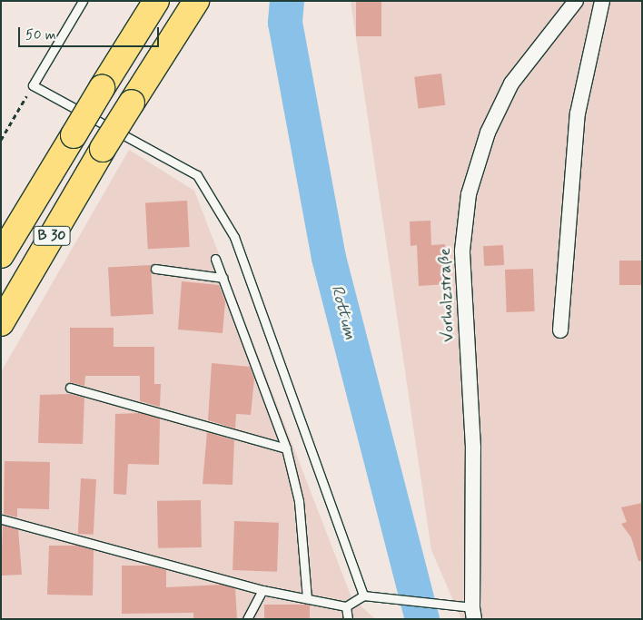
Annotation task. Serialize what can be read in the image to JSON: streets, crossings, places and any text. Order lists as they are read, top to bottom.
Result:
{
  "streets": {
    "highway": ["B 30"],
    "street": ["Vorholzstraße"]
  },
  "water": ["Rottum"],
  "scale_bar": "50 m"
}
